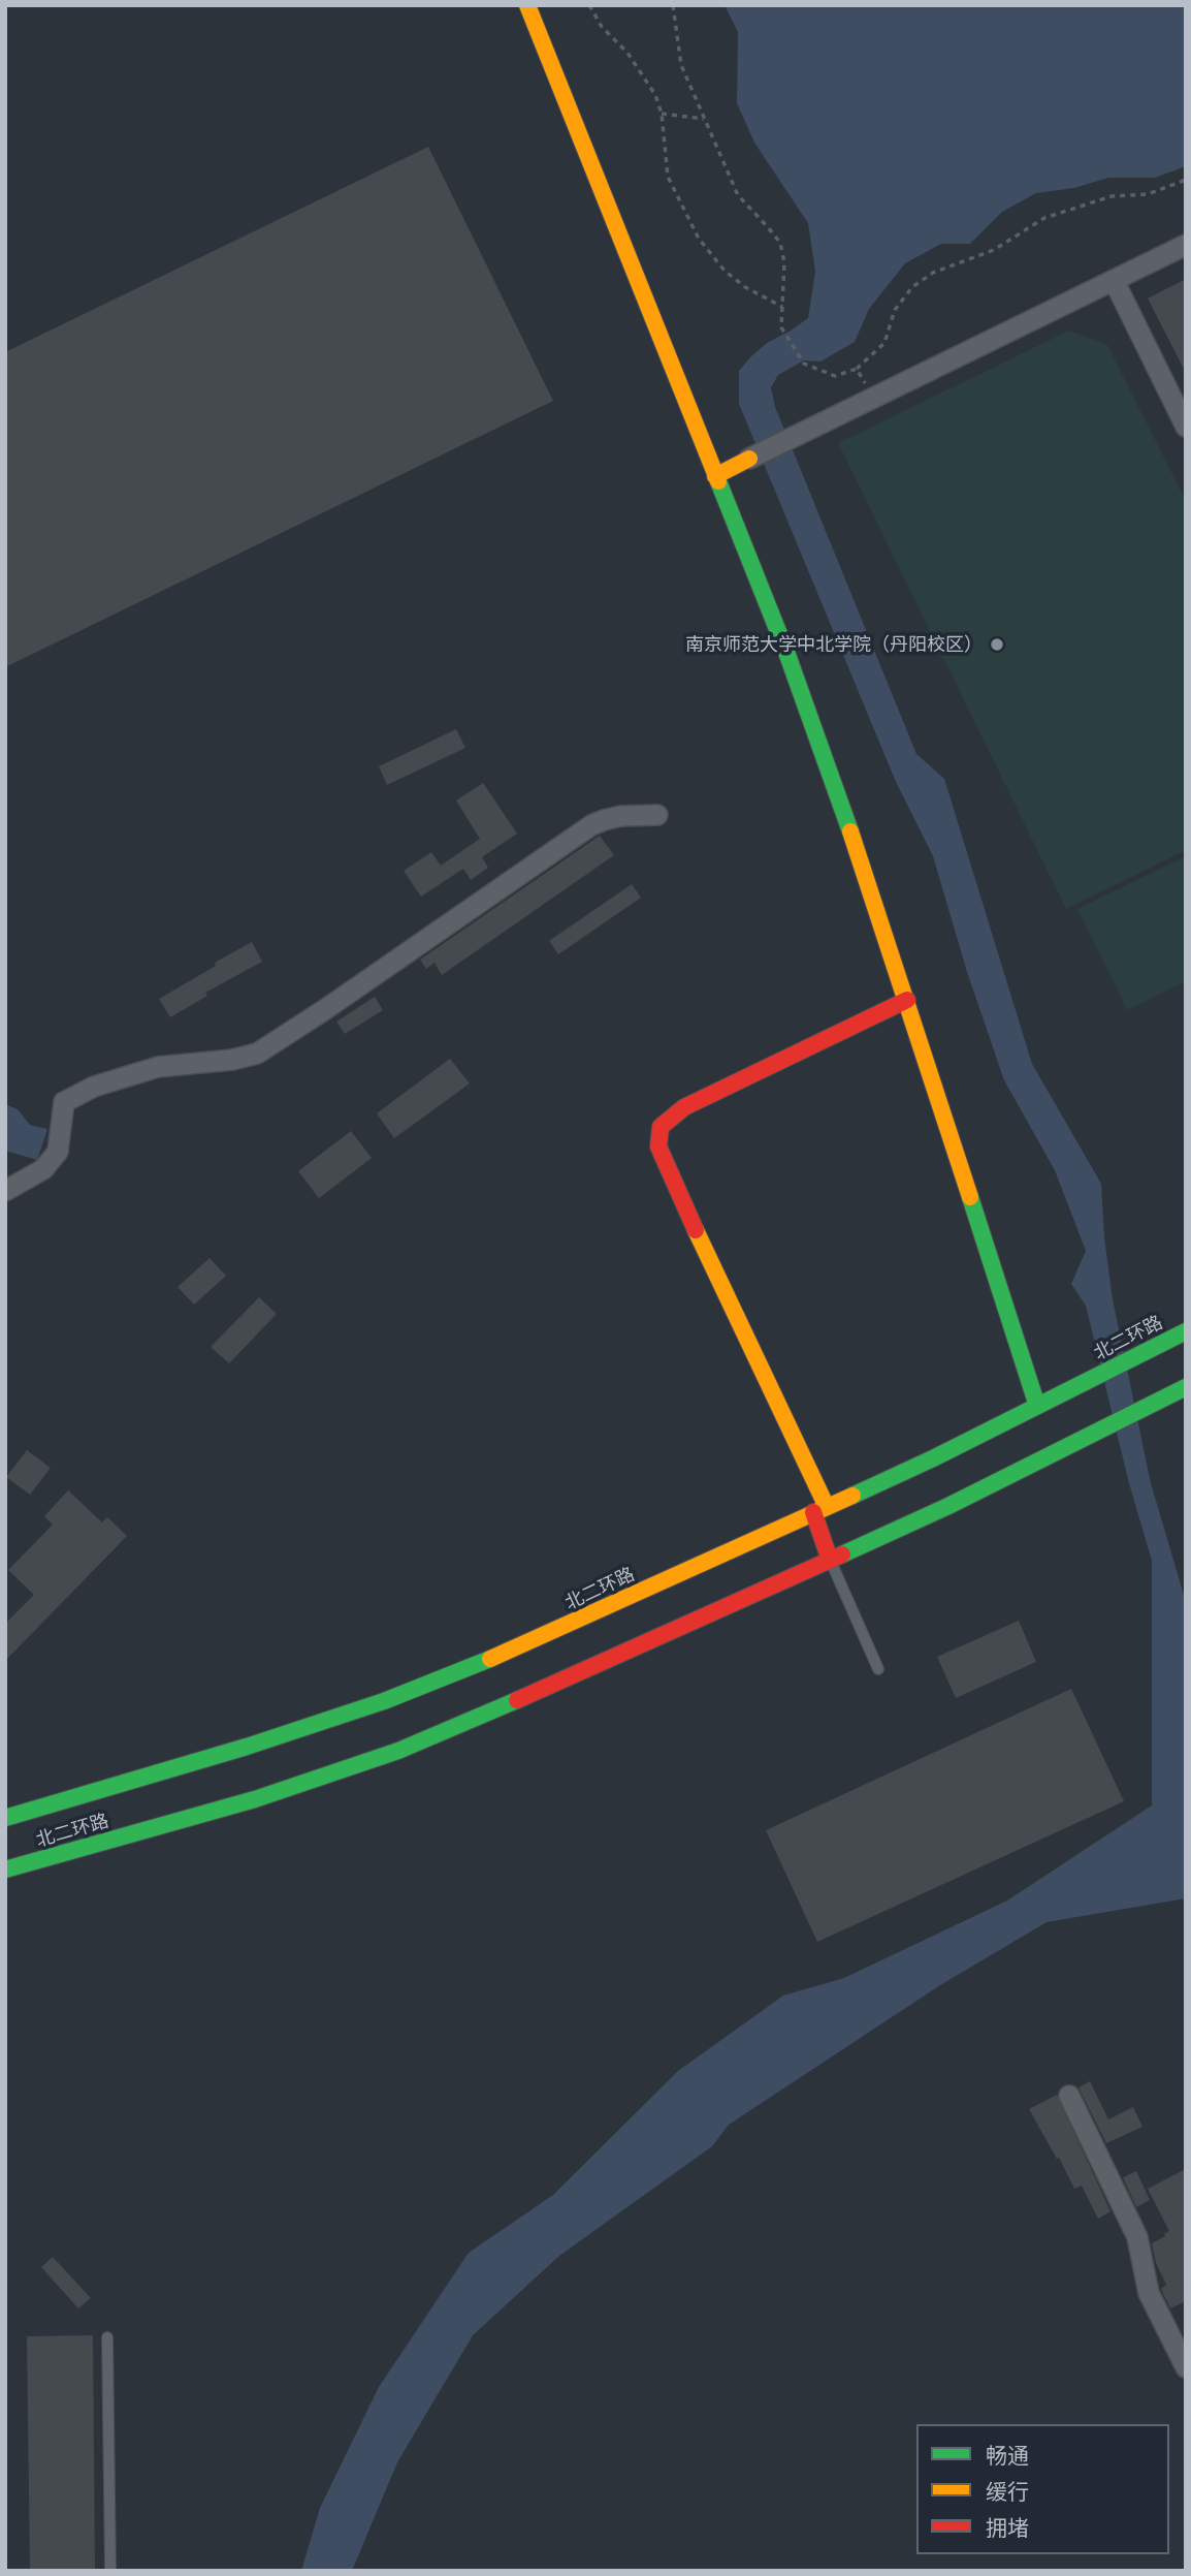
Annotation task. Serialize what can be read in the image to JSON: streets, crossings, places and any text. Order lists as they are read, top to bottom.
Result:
{
  "streets": {
    "main road": ["北二环路"]
  },
  "places": ["南京师范大学中北学院（丹阳校区）"],
  "legend": ["畅通", "缓行", "拥堵"]
}
